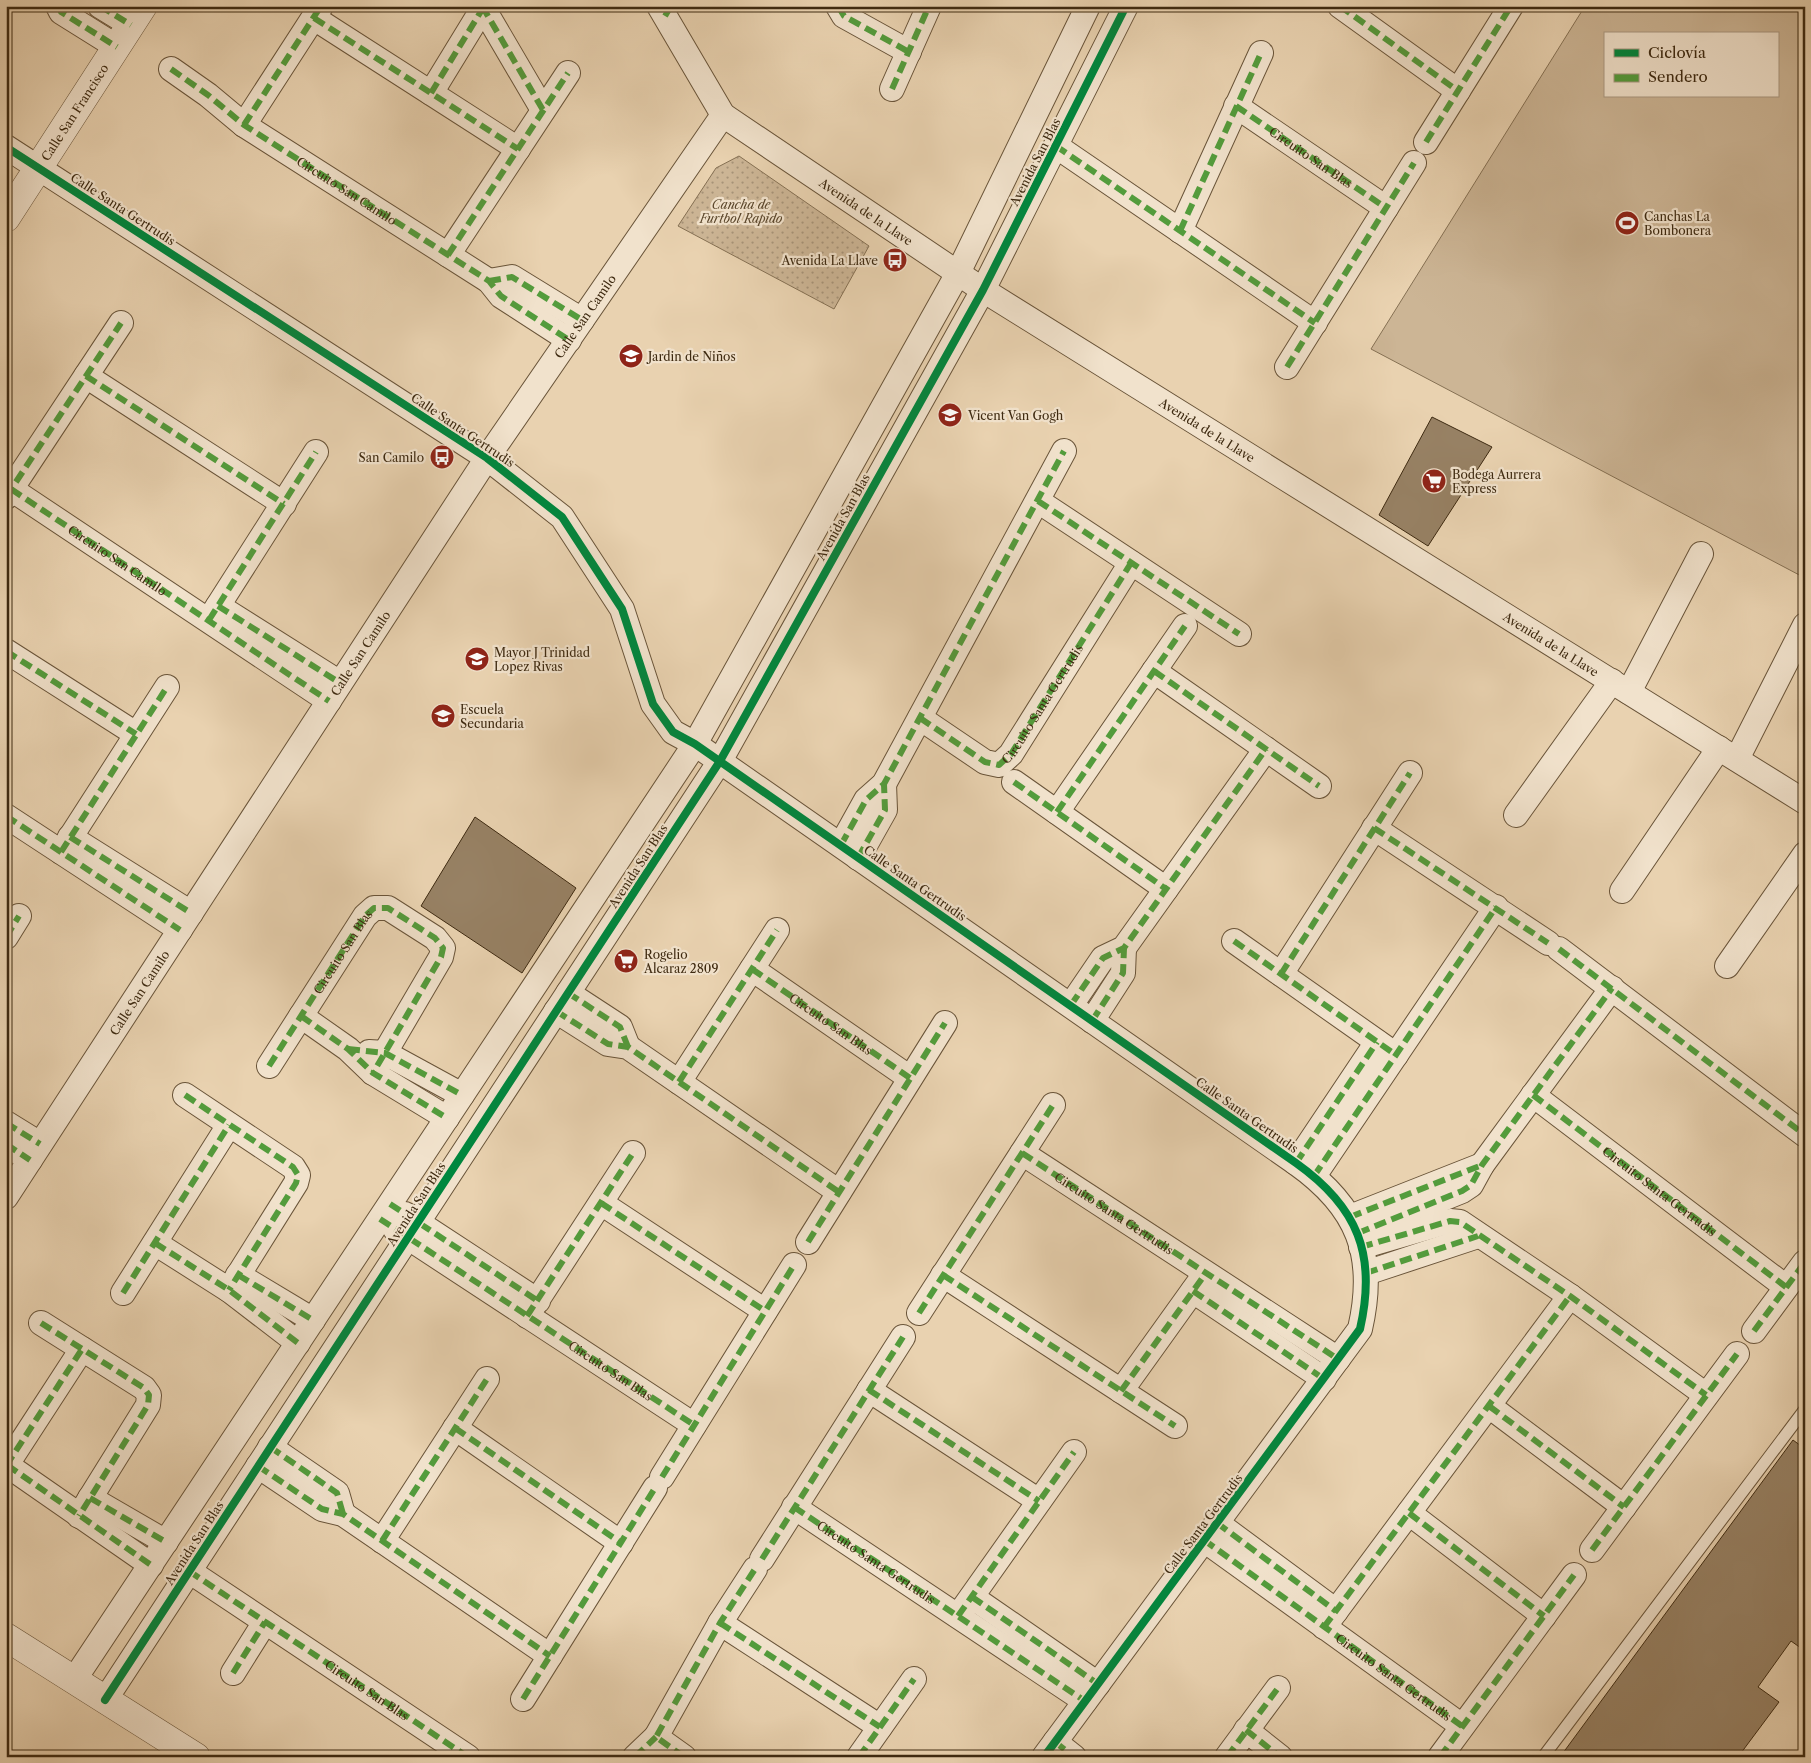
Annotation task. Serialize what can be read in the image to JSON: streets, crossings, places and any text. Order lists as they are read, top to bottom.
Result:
{
  "streets": {
    "street": [
      "Calle San Francisco",
      "Circuito San Blas",
      "Avenida San Blas",
      "Circuito San Camilo",
      "Calle Santa Gertrudis",
      "Avenida de la Llave",
      "Calle San Camilo",
      "Circuito Santa Gertrudis"
    ]
  },
  "crossings": [
    ["Calle San Francisco", "Calle Santa Gertrudis"],
    ["Circuito San Blas", "Avenida San Blas"],
    ["Avenida San Blas", "Calle Santa Gertrudis"],
    ["Avenida San Blas", "Avenida de la Llave"],
    ["Circuito San Camilo", "Calle San Camilo"],
    ["Calle Santa Gertrudis", "Calle San Camilo"],
    ["Calle Santa Gertrudis", "Circuito Santa Gertrudis"],
    ["Avenida de la Llave", "Calle San Camilo"]
  ],
  "parks": ["Cancha de Furtbol Rapido"],
  "places": {
    "sports": ["Canchas La Bombonera"],
    "bus stop": ["Avenida La Llave", "San Camilo"],
    "school or university": [
      "Jardin de Niños",
      "Vicent Van Gogh",
      "Mayor J Trinidad Lopez Rivas",
      "Escuela Secundaria"
    ],
    "supermarket": ["Bodega Aurrera Express", "Rogelio Alcaraz 2809"]
  },
  "legend": ["Ciclovía", "Sendero"]
}
